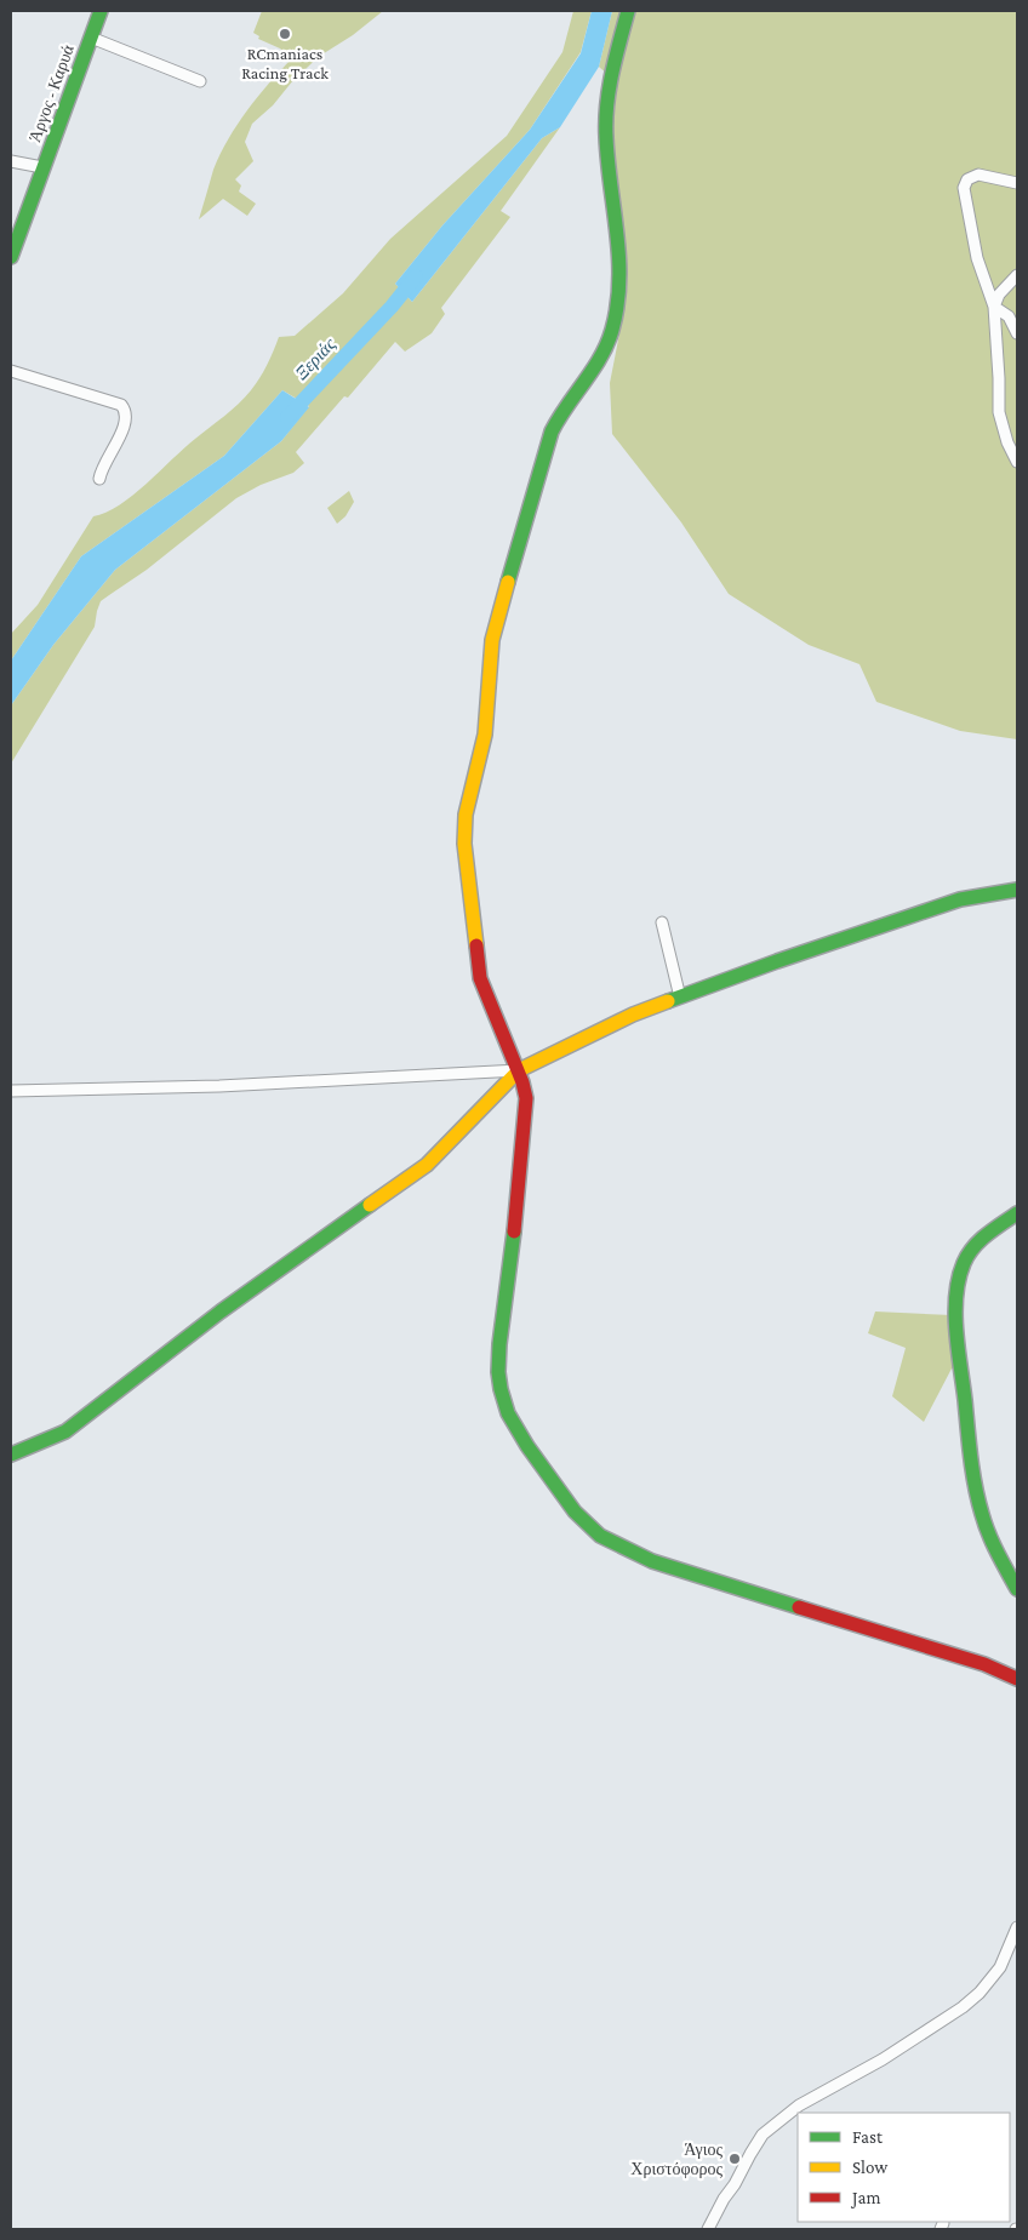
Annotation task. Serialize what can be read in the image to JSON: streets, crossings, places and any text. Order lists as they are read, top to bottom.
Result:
{
  "streets": {
    "street": ["Άργος - Καρυά"]
  },
  "water": ["Ξεριάς"],
  "places": ["RCmaniacs Racing Track", "Άγιος Χριστόφορος"],
  "legend": ["Fast", "Slow", "Jam"]
}
